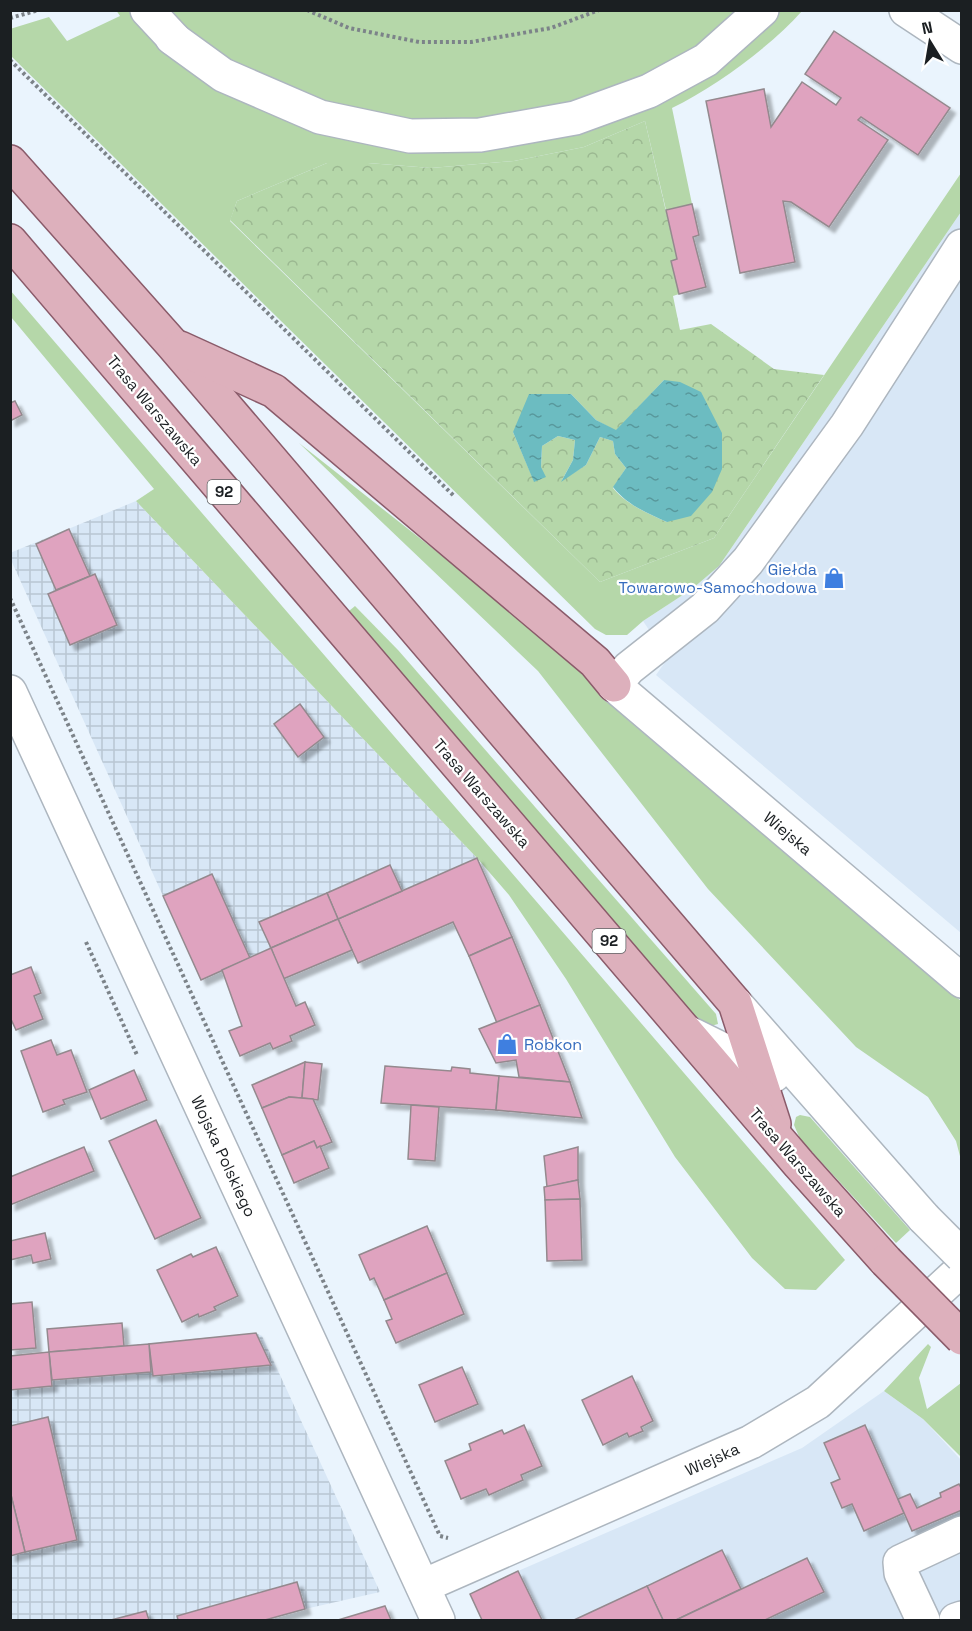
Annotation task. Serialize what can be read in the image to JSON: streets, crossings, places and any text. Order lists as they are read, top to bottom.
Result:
{
  "streets": {
    "main road": ["Trasa Warszawska", "92"],
    "street": ["Wiejska", "Wojska Polskiego"]
  },
  "crossings": [
    ["Wiejska", "Wojska Polskiego"]
  ],
  "places": {
    "shop": ["Giełda Towarowo-Samochodowa", "Robkon"]
  },
  "north": "top"
}
